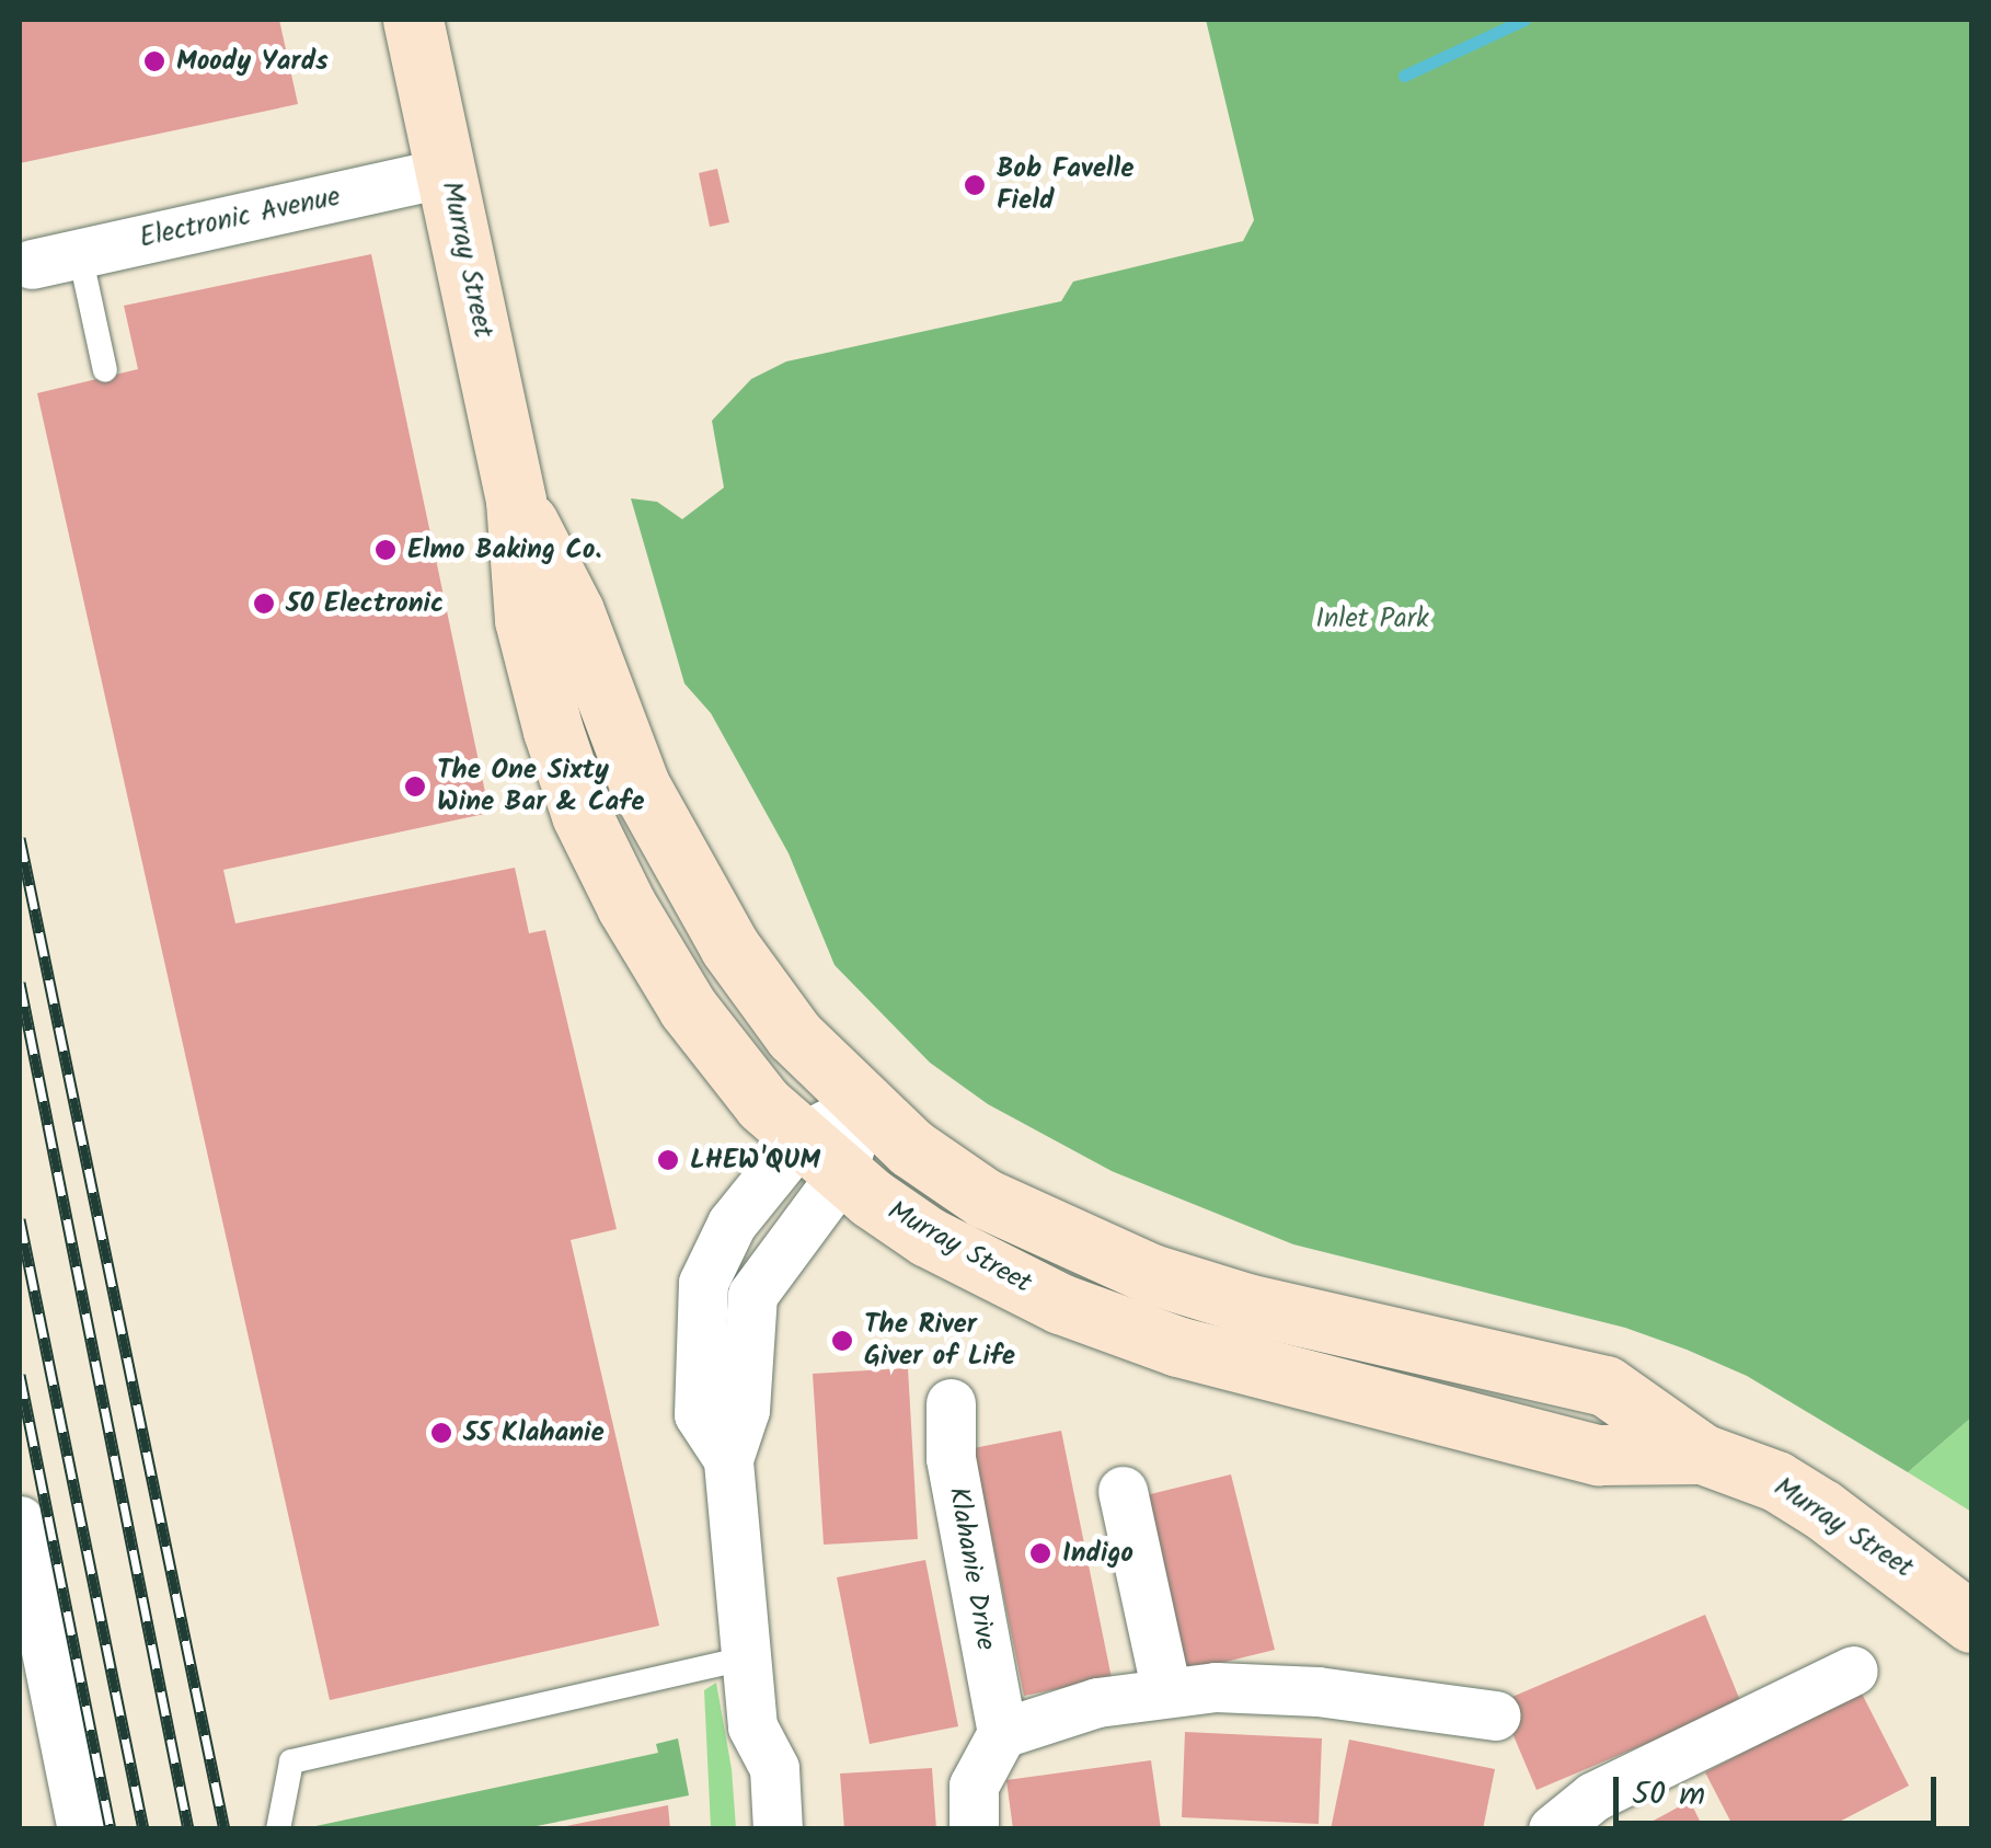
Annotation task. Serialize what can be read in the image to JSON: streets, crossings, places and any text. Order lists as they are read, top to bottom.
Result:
{
  "streets": {
    "main road": ["Murray Street"],
    "street": ["Electronic Avenue", "Klahanie Drive"]
  },
  "crossings": [
    ["Electronic Avenue", "Murray Street"]
  ],
  "parks": ["Inlet Park"],
  "places": [
    "Moody Yards",
    "Bob Favelle Field",
    "Elmo Baking Co.",
    "50 Electronic",
    "The One Sixty Wine Bar & Cafe",
    "LHEW'QUM",
    "The River Giver of Life",
    "55 Klahanie",
    "Indigo"
  ],
  "scale_bar": "50 m"
}
